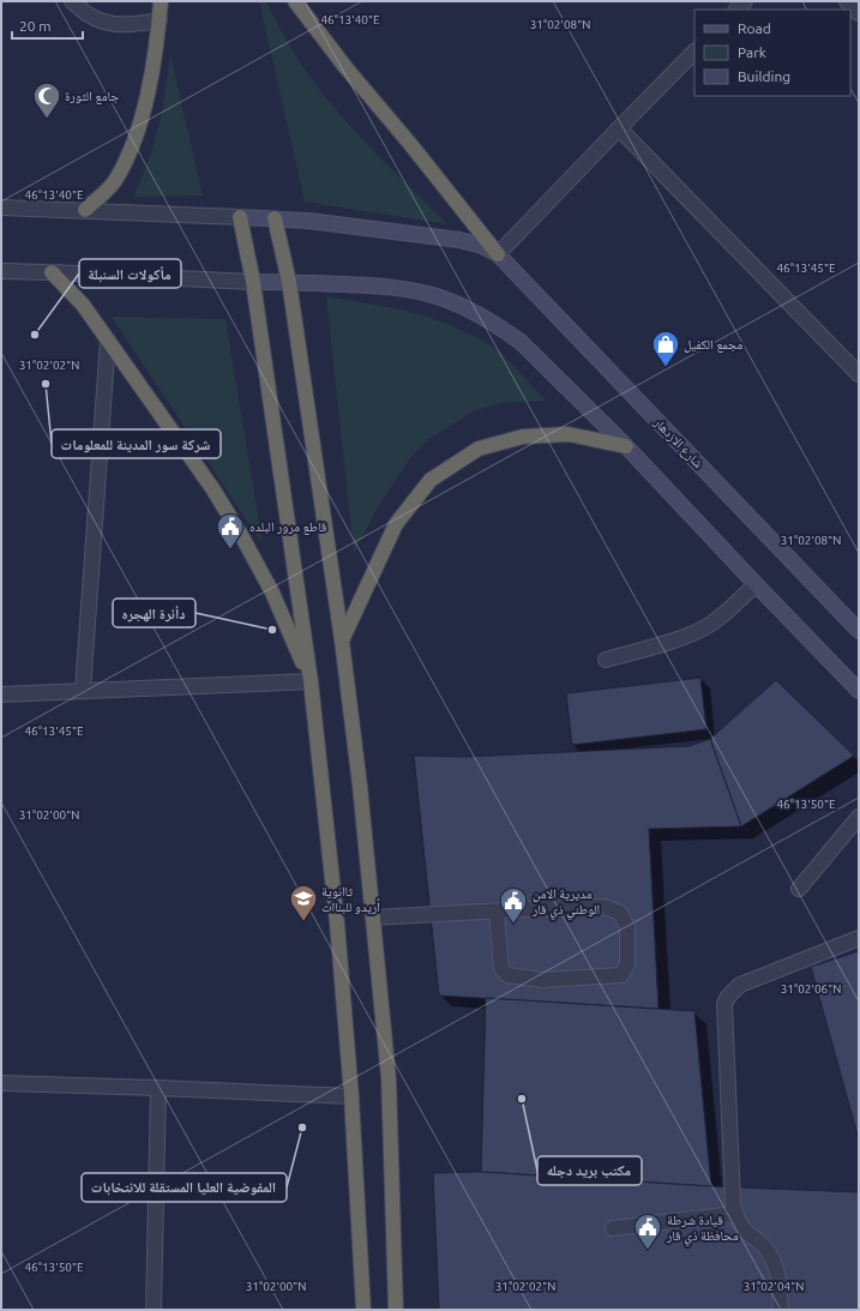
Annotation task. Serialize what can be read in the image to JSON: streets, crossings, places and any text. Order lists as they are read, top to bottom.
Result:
{
  "streets": {
    "main road": ["شارع الازدهار"]
  },
  "places": {
    "mosque": ["جامع الثورة"],
    "other": [
      "مأكولات السنبلة",
      "شركة سور المدينة للمعلومات",
      "دأئرة الهجره",
      "مكتب بريد دجله",
      "المفوضية العليا المستقلة للانتخابات"
    ],
    "shop": ["مجمع الكفيل"],
    "public building": ["قاطع مرور البلده", "مديرية الامن الوطني ذي قار", "قيادة شرطة محافظة ذي قار"],
    "school or university": ["ثاانوية أريدو للبناات"]
  },
  "legend": ["Road", "Park", "Building"],
  "scale_bar": "20 m",
  "coordinates": [
    "46°13'40\"E",
    "31°02'08\"N",
    "46°13'45\"E",
    "31°02'02\"N",
    "46°13'50\"E",
    "31°02'00\"N",
    "31°02'06\"N",
    "31°02'04\"N"
  ]
}
